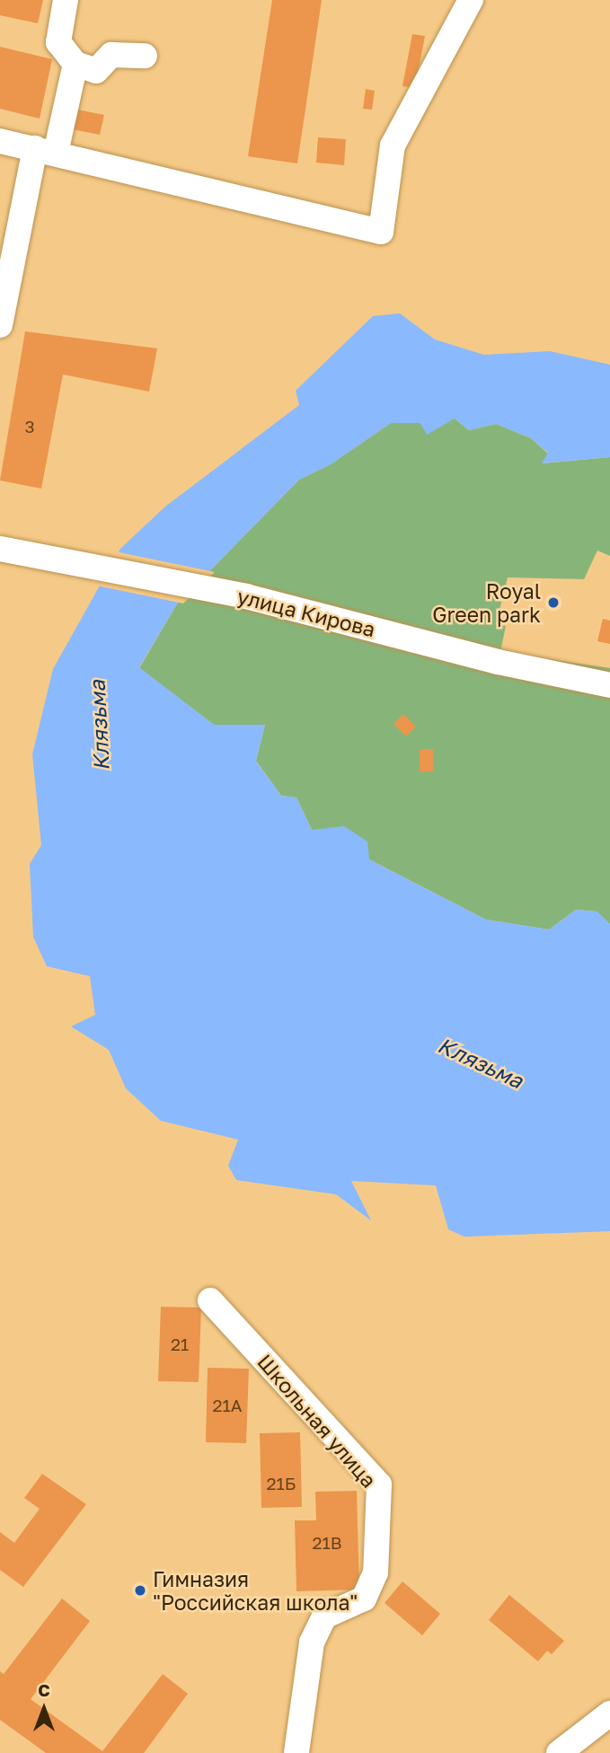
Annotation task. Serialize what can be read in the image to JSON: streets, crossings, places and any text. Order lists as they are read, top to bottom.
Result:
{
  "streets": {
    "street": ["улица Кирова", "Школьная улица"]
  },
  "water": ["Клязьма"],
  "places": ["Royal Green park", "Гимназия \"Российская школа\""],
  "house_numbers": [
    "3",
    "21",
    "21А",
    "21Б",
    "21В"
  ],
  "north": "top"
}
